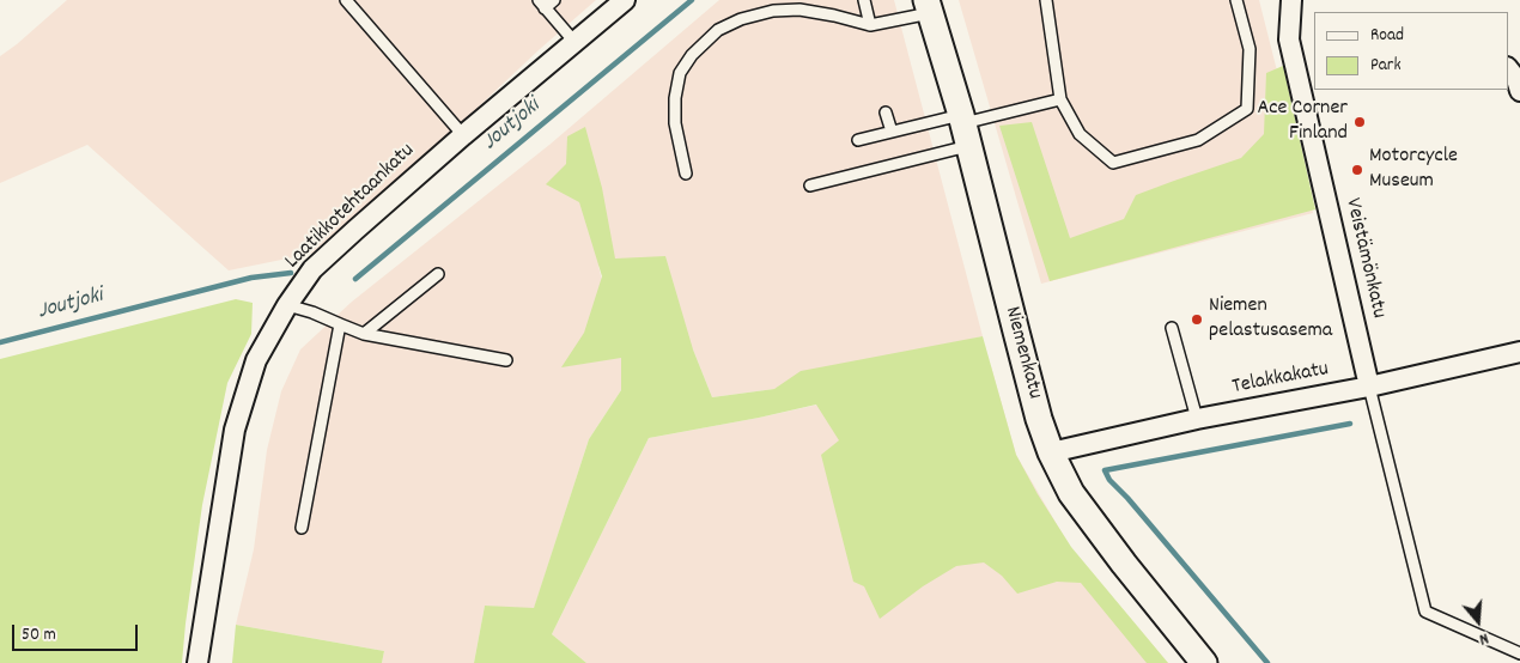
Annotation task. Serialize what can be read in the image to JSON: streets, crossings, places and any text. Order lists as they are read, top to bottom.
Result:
{
  "streets": {
    "street": [
      "Laatikkotehtaankatu",
      "Veistämönkatu",
      "Niemenkatu",
      "Telakkakatu"
    ]
  },
  "crossings": [
    ["Veistämönkatu", "Telakkakatu"],
    ["Niemenkatu", "Telakkakatu"]
  ],
  "water": ["Joutjoki"],
  "places": ["Ace Corner Finland", "Motorcycle Museum", "Niemen pelastusasema"],
  "legend": ["Road", "Park"],
  "scale_bar": "50 m",
  "north": "bottom"
}
